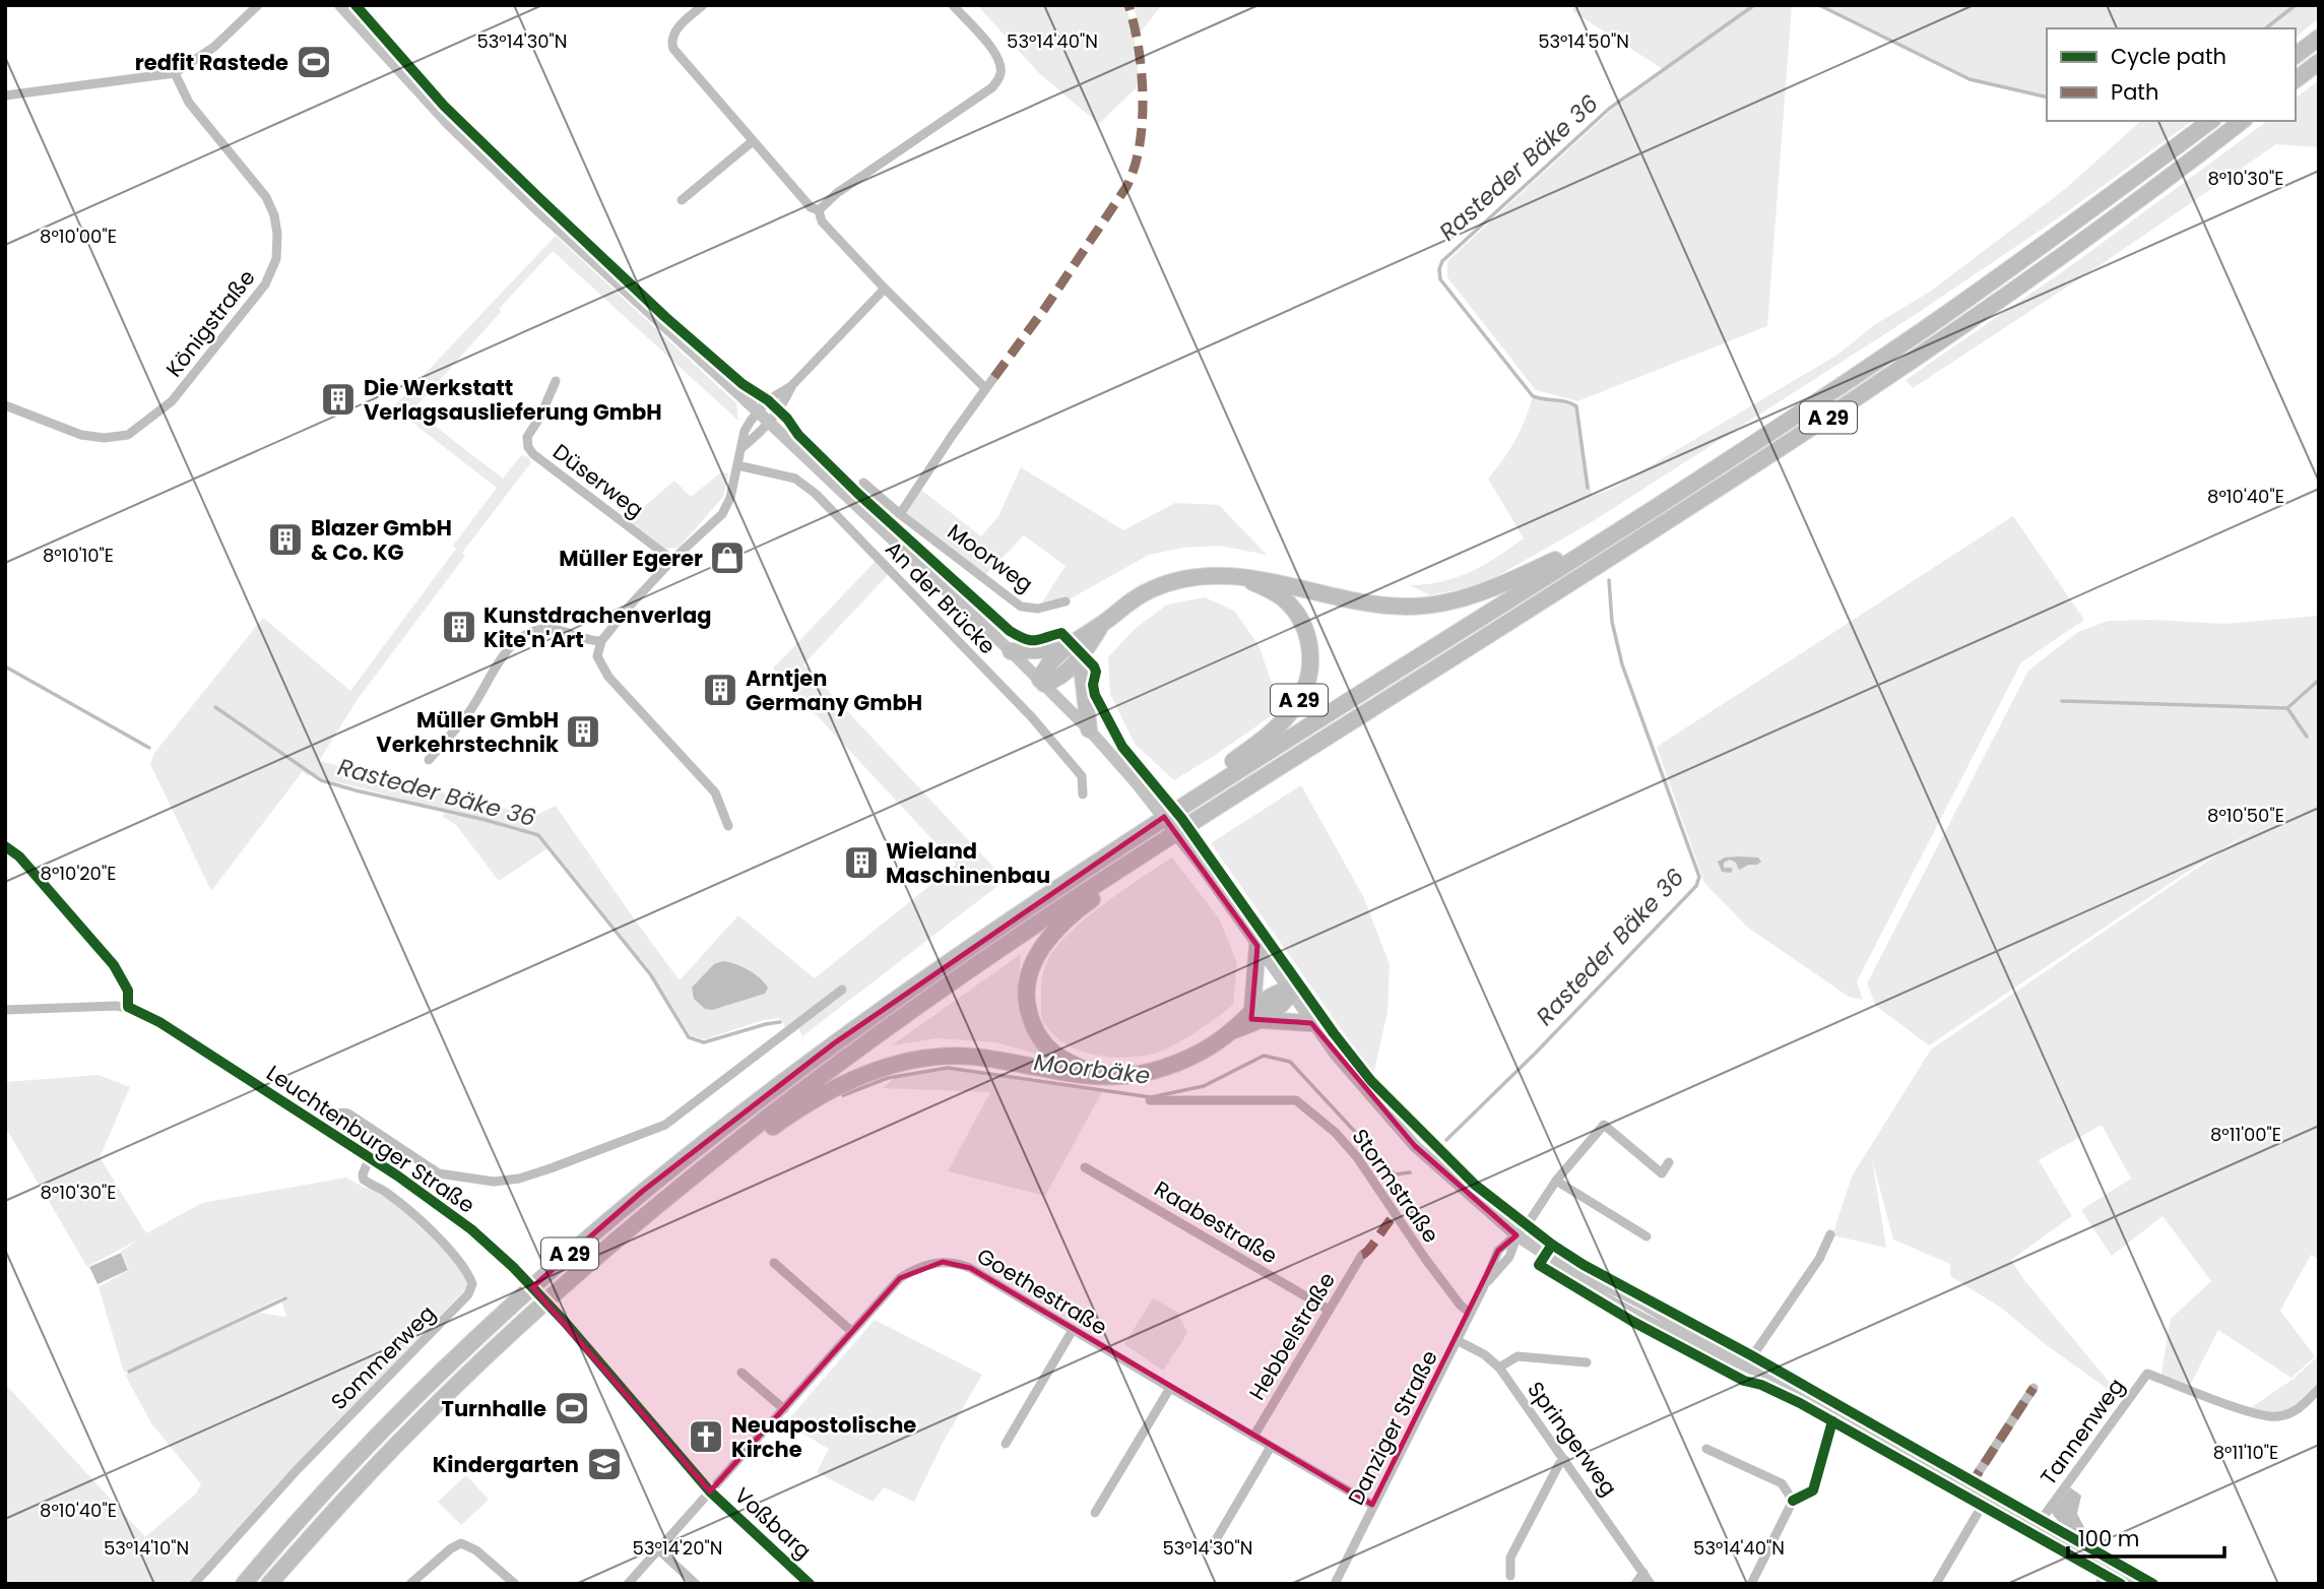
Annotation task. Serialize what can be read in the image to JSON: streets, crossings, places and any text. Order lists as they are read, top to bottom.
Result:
{
  "streets": {
    "highway": ["A 29"],
    "street": [
      "Königstraße",
      "Düserweg",
      "Moorweg",
      "An der Brücke",
      "Leuchtenburger Straße",
      "Stormstraße",
      "Raabestraße",
      "Goethestraße",
      "Hebbelstraße",
      "Sommerweg",
      "Danziger Straße",
      "Tannenweg",
      "Springerweg",
      "Voßbarg"
    ]
  },
  "crossings": [
    ["Leuchtenburger Straße", "Goethestraße"],
    ["Leuchtenburger Straße", "Sommerweg"],
    ["Leuchtenburger Straße", "Voßbarg"],
    ["Stormstraße", "Danziger Straße"],
    ["Raabestraße", "Hebbelstraße"],
    ["Goethestraße", "Hebbelstraße"],
    ["Goethestraße", "Danziger Straße"],
    ["Goethestraße", "Voßbarg"],
    ["Danziger Straße", "Springerweg"]
  ],
  "water": ["Rasteder Bäke 36", "Moorbäke"],
  "places": {
    "sports": ["redfit Rastede", "Turnhalle"],
    "building": [
      "Die Werkstatt Verlagsauslieferung GmbH",
      "Blazer GmbH & Co. KG",
      "Kunstdrachenverlag Kite'n'Art",
      "Arntjen Germany GmbH",
      "Müller GmbH Verkehrstechnik",
      "Wieland Maschinenbau"
    ],
    "shop": ["Müller Egerer"],
    "church": ["Neuapostolische Kirche"],
    "school or university": ["Kindergarten"]
  },
  "legend": ["Cycle path", "Path"],
  "scale_bar": "100 m",
  "coordinates": [
    "53°14'30\"N",
    "53°14'40\"N",
    "53°14'50\"N",
    "8°10'30\"E",
    "8°10'00\"E",
    "8°10'40\"E",
    "8°10'10\"E",
    "8°10'50\"E",
    "8°10'20\"E",
    "8°11'00\"E",
    "8°11'10\"E",
    "53°14'10\"N",
    "53°14'20\"N"
  ]
}
